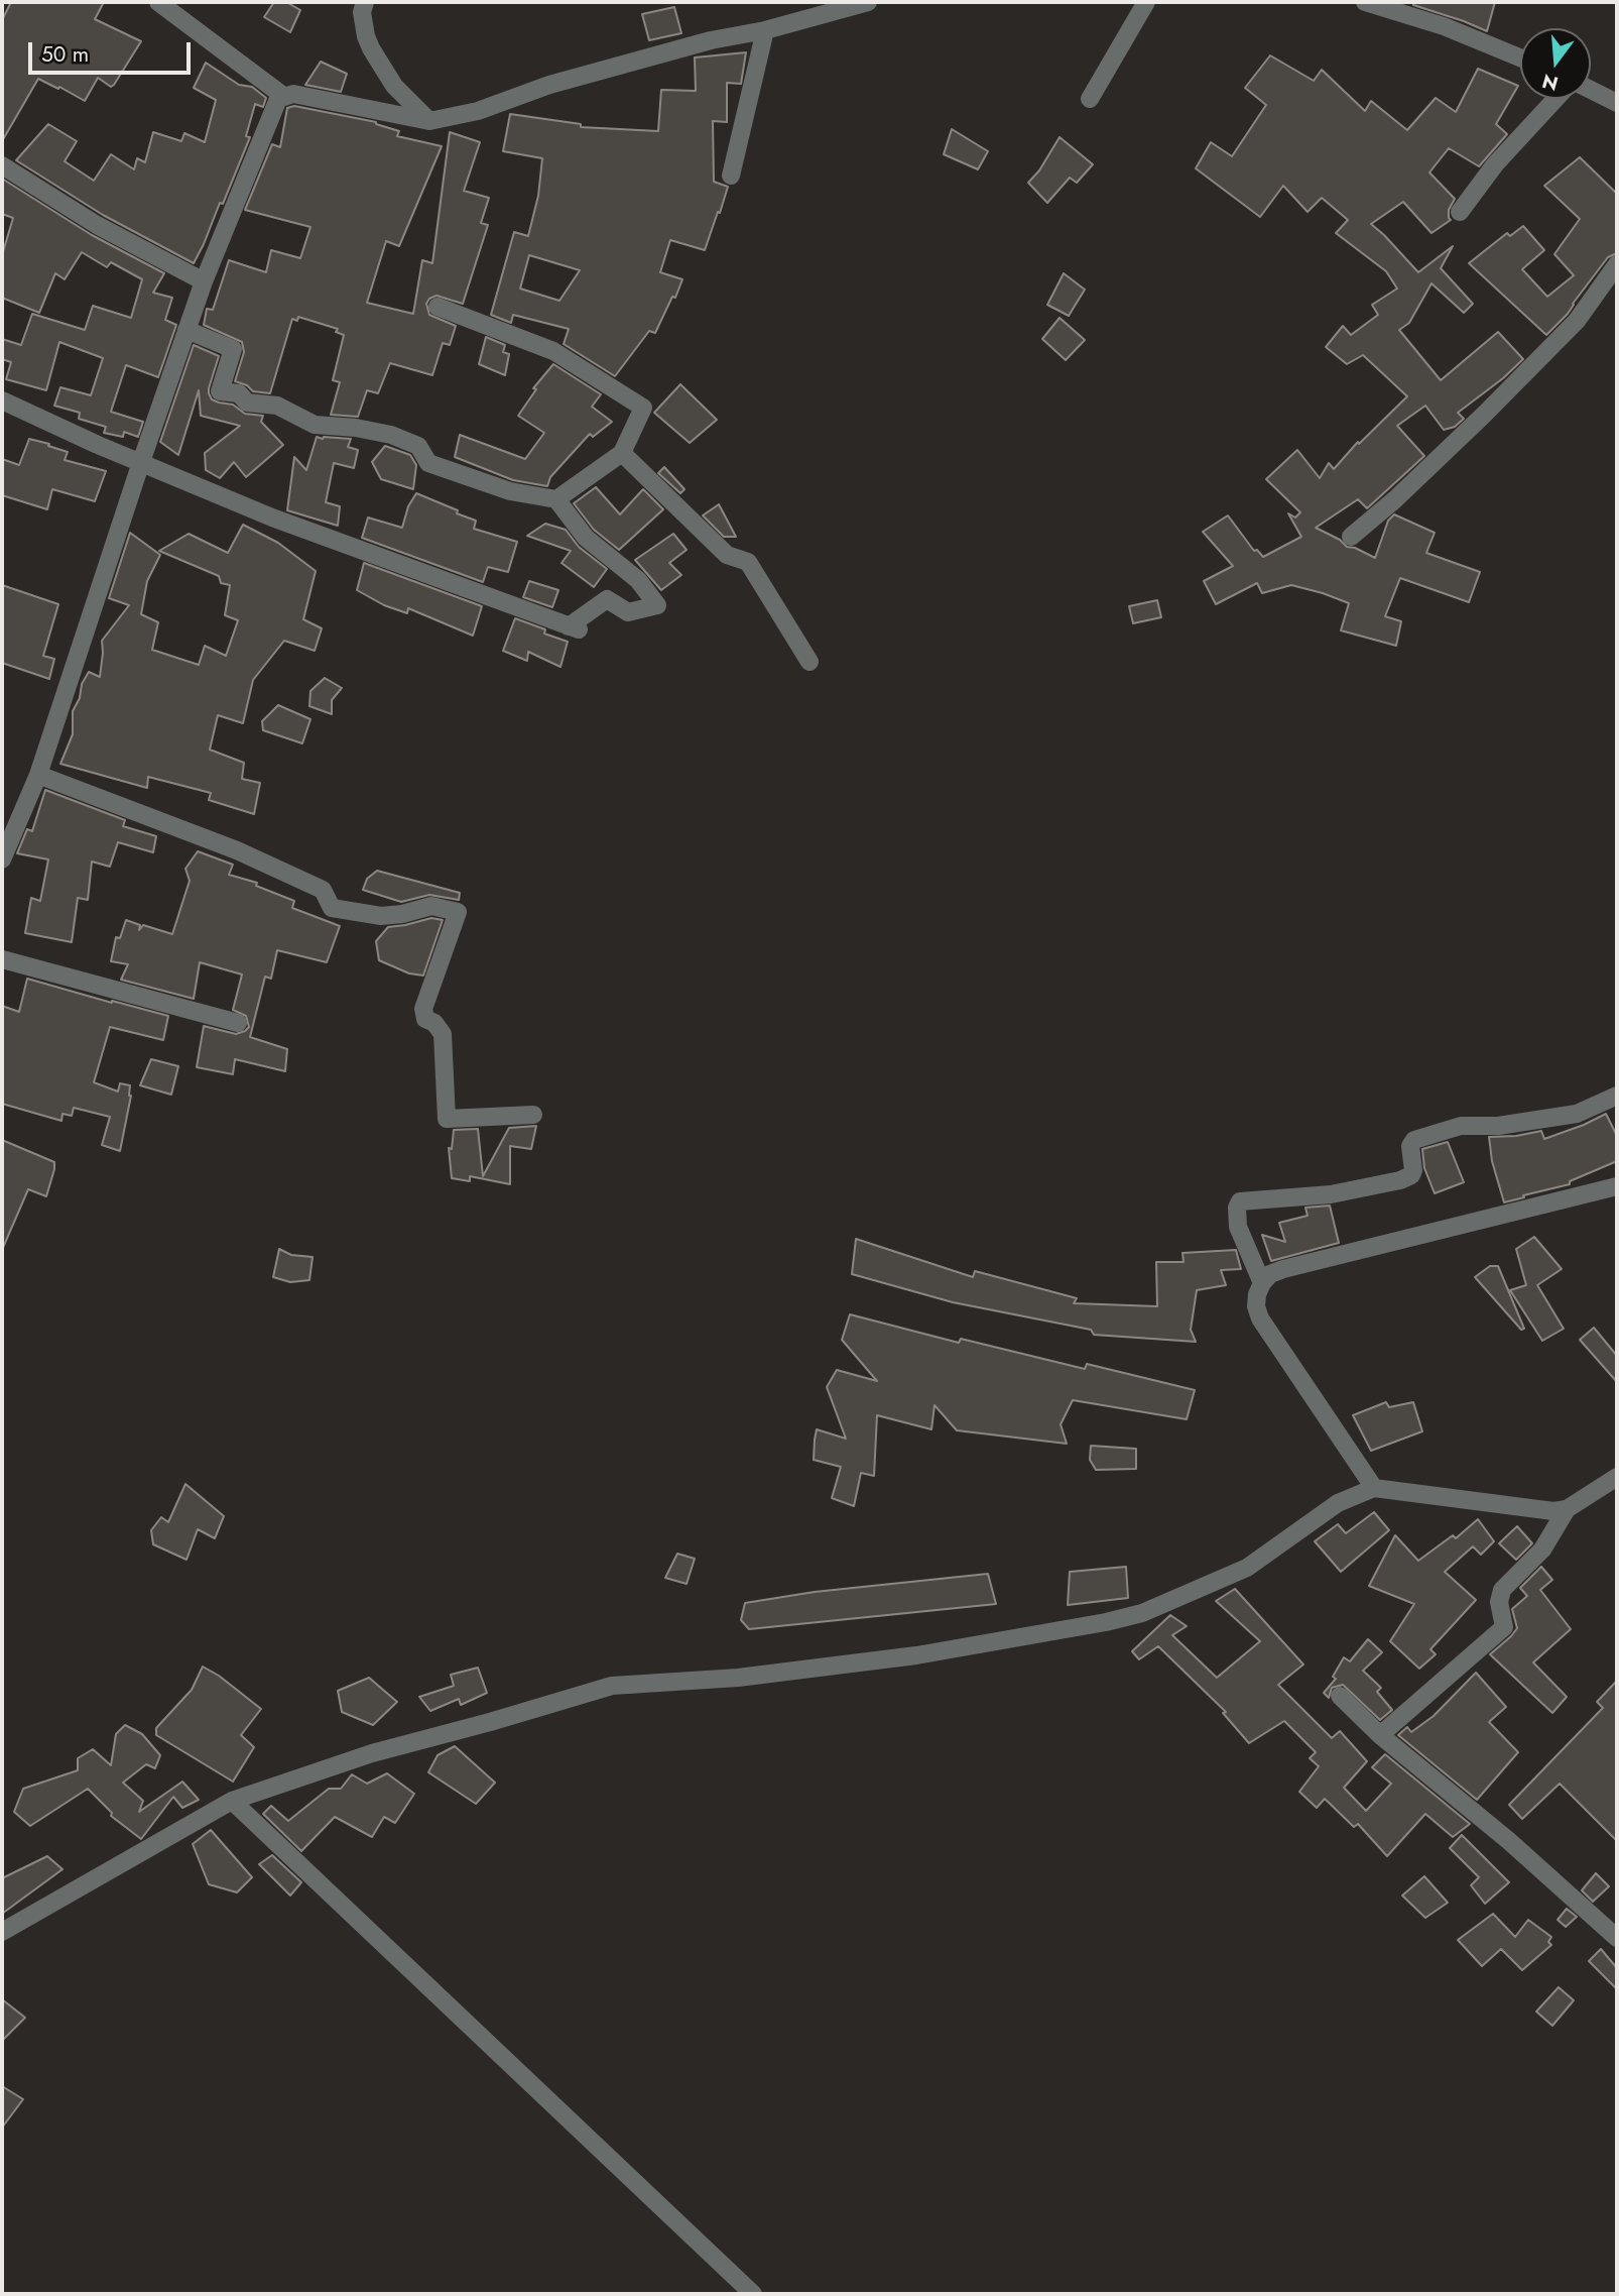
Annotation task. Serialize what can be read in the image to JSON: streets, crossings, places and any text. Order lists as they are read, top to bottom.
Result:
{
  "scale_bar": "50 m",
  "north": "bottom"
}
